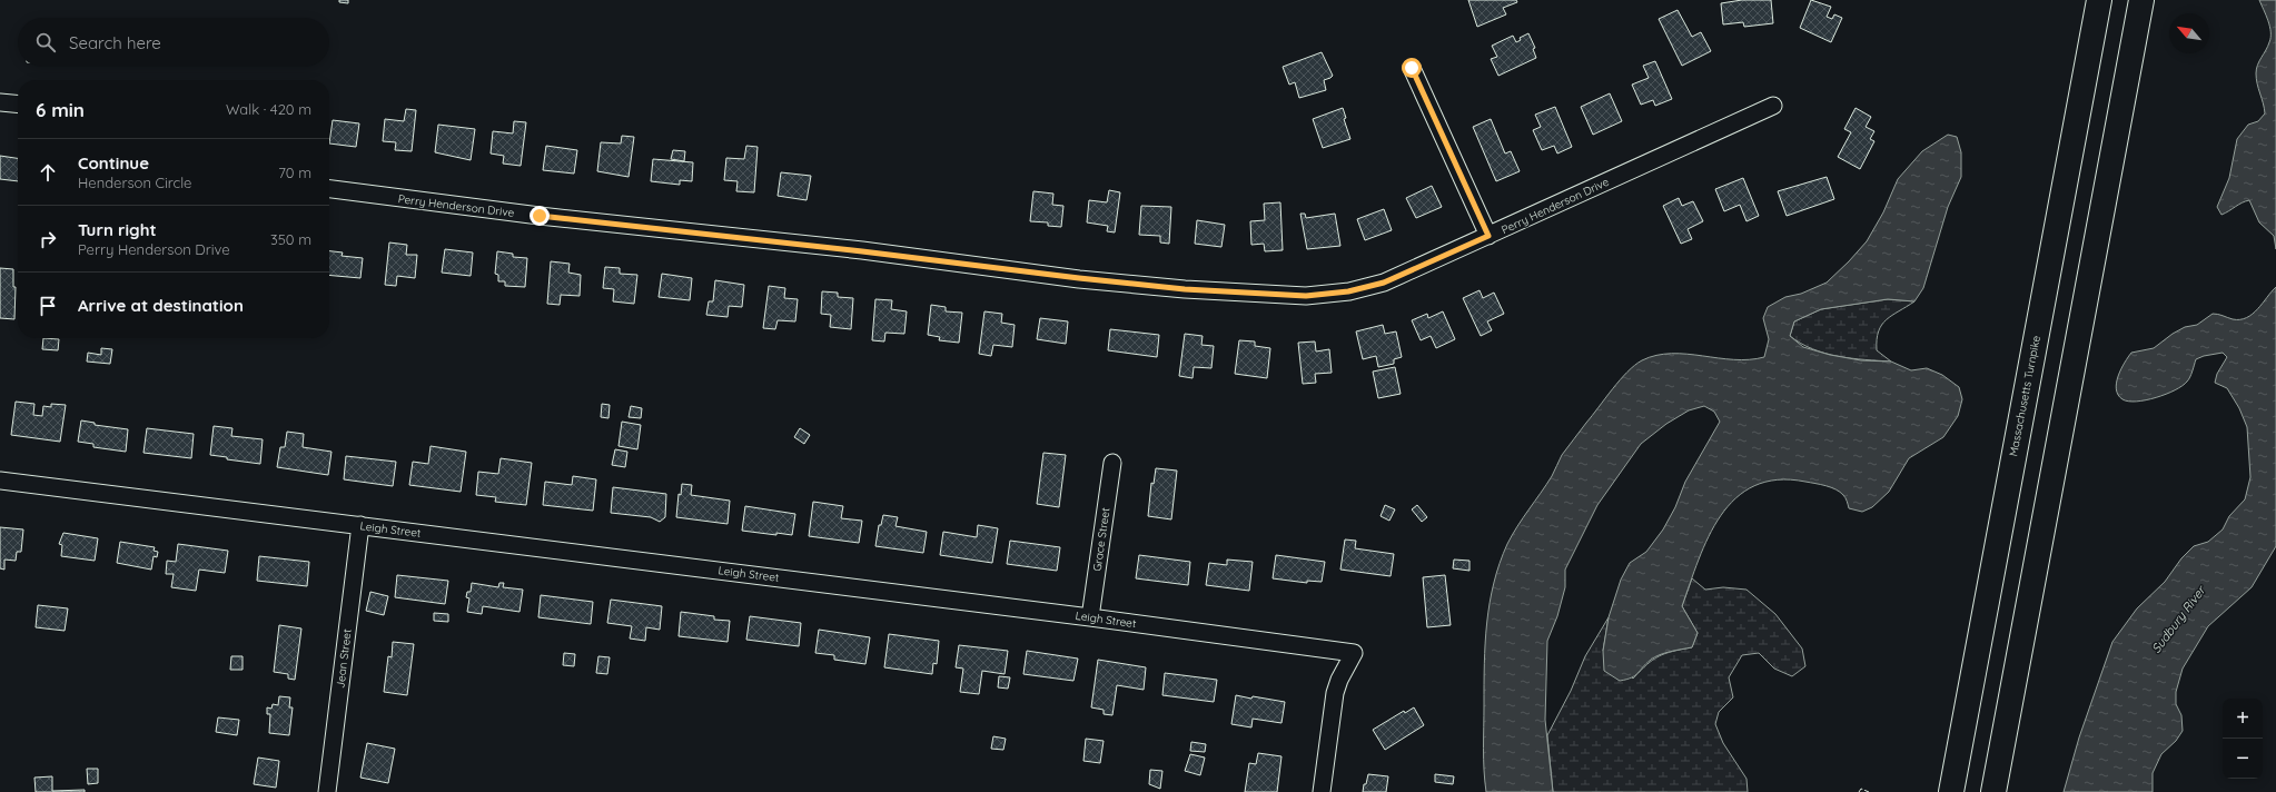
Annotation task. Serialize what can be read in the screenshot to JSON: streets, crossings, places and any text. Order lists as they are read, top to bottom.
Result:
{
  "streets": {
    "highway": ["Massachusetts Turnpike"],
    "street": [
      "Perry Henderson Drive",
      "Leigh Street",
      "Grace Street",
      "Jean Street"
    ]
  },
  "crossings": [
    ["Leigh Street", "Grace Street"],
    ["Leigh Street", "Jean Street"]
  ],
  "water": ["Sudbury River"],
  "north": "top left",
  "page": {
    "search": "Search here",
    "heading": ["6 min", "Walk · 420 m"],
    "list": [
      ["Continue", "Henderson Circle", "70 m"],
      ["Turn right", "Perry Henderson Drive", "350 m"],
      "Arrive at destination"
    ],
    "map_buttons": ["+", "−"]
  }
}
